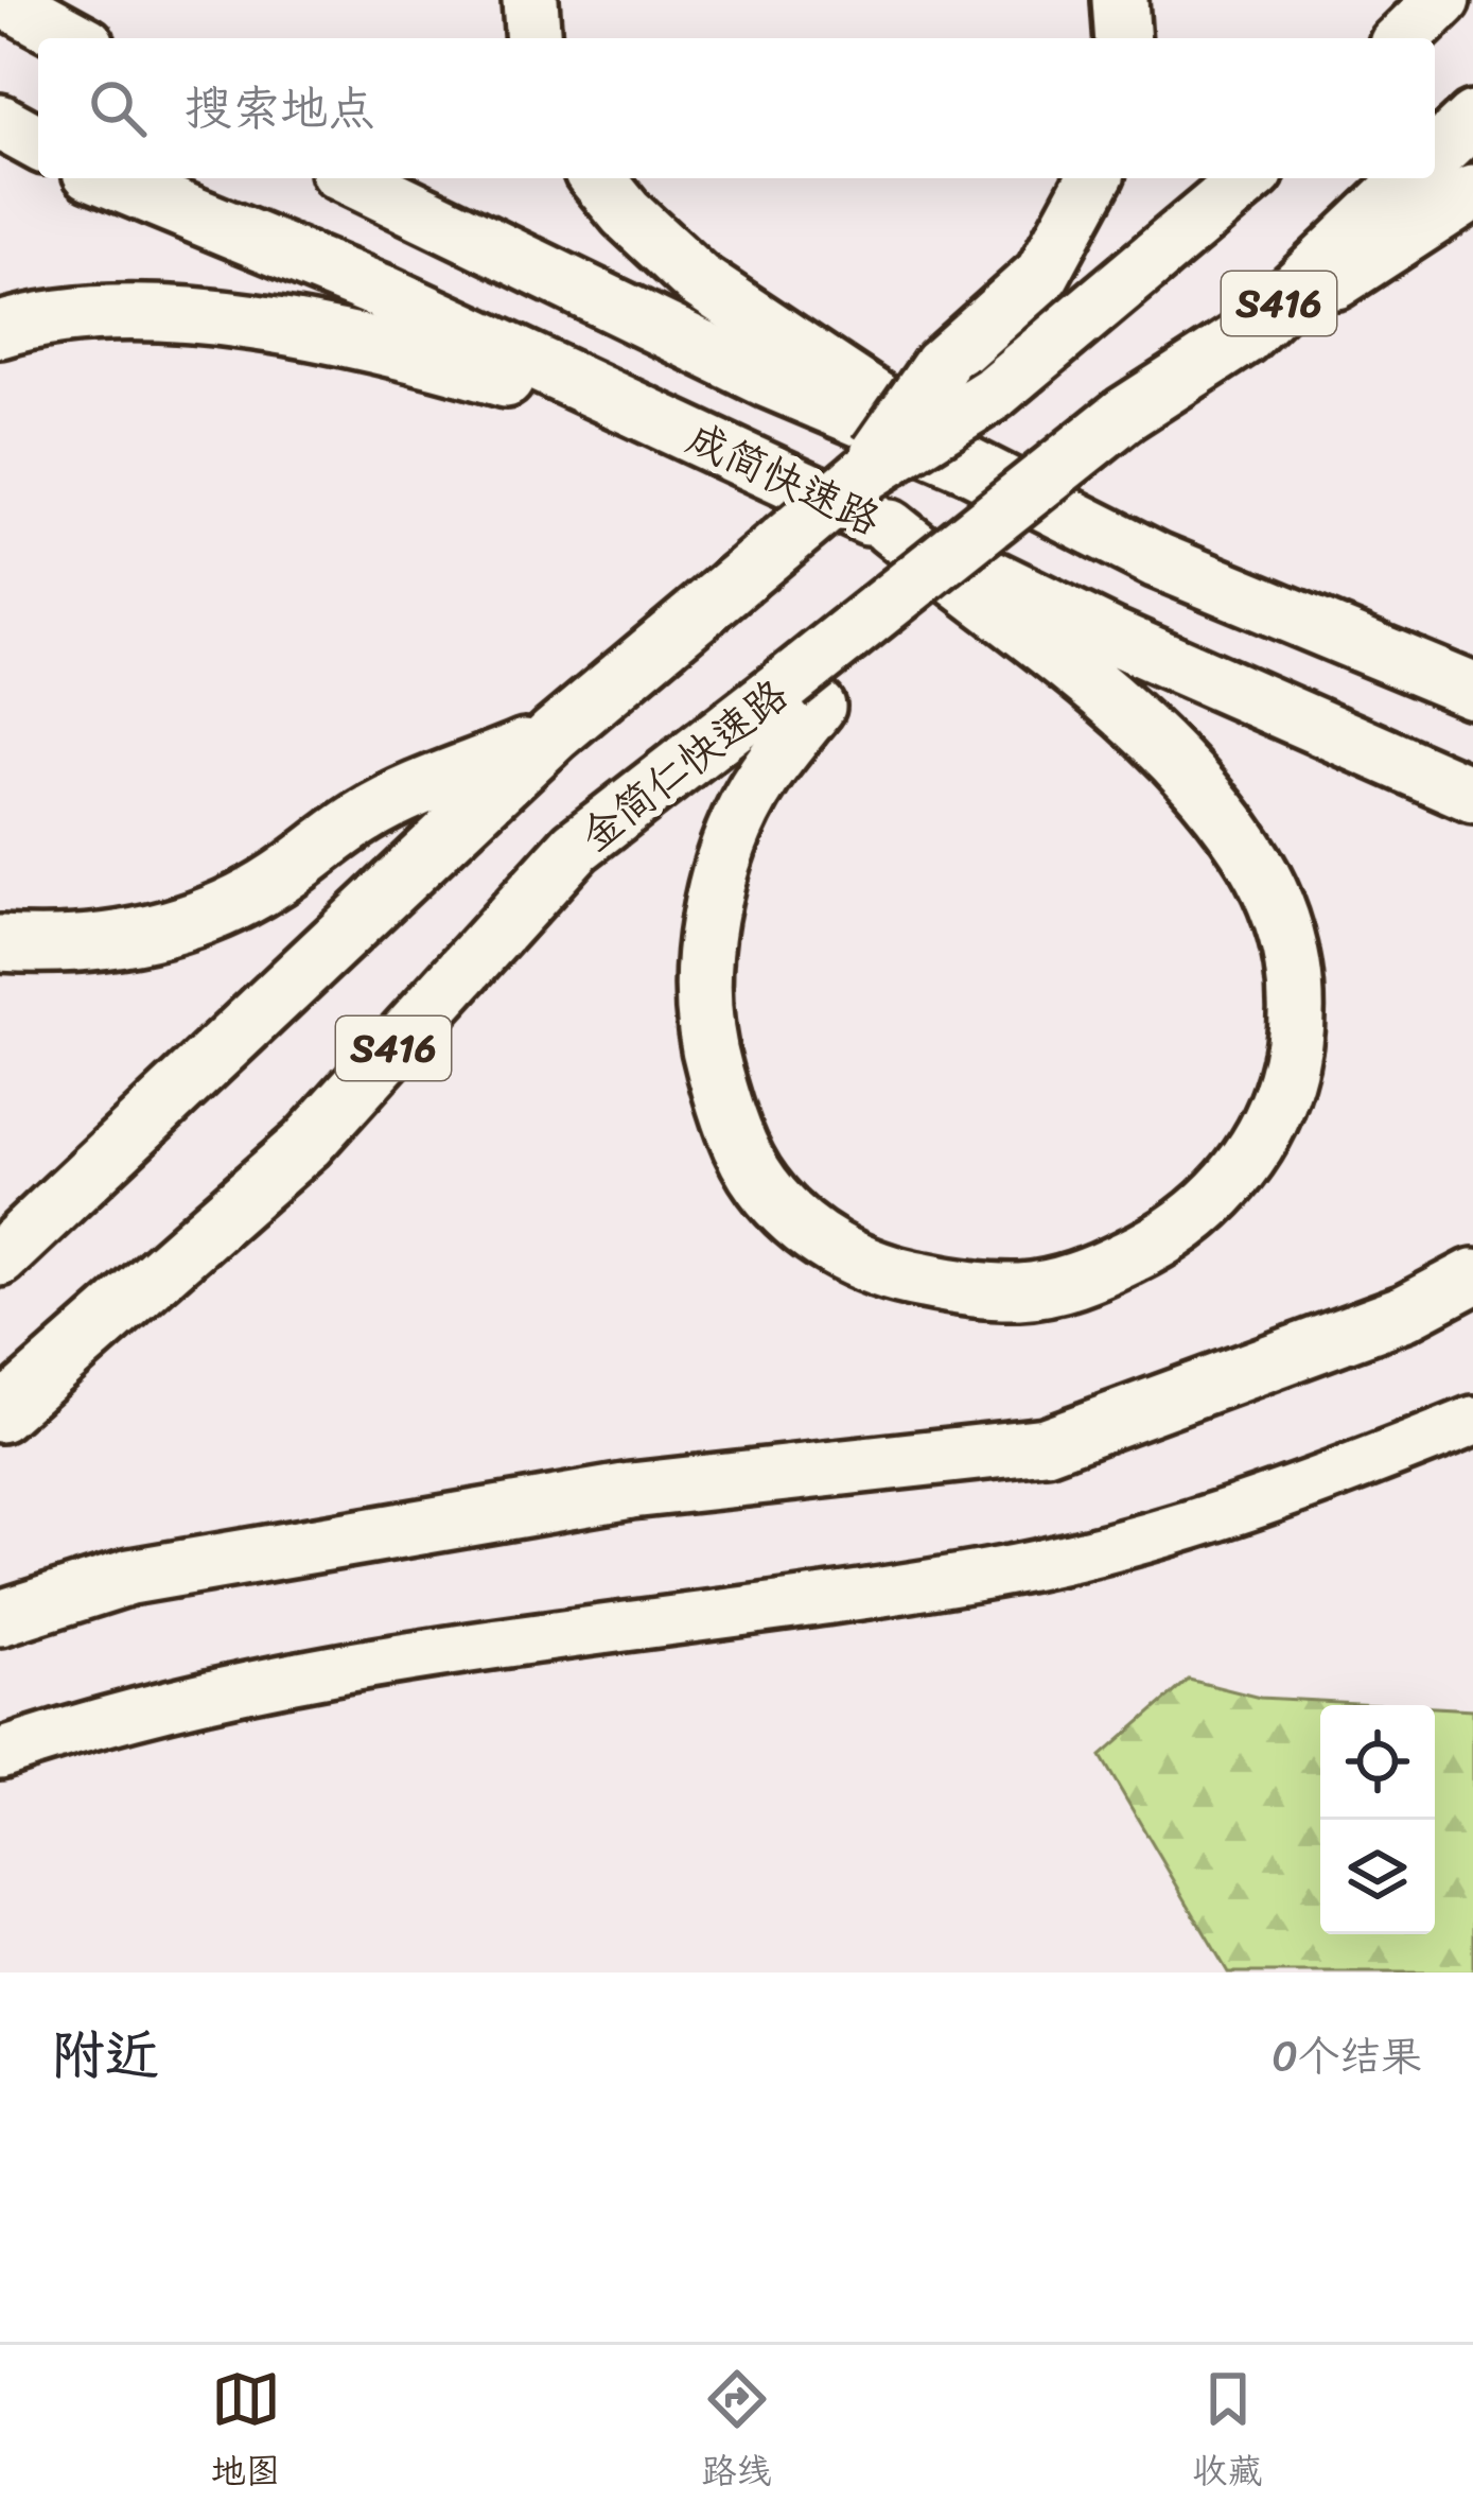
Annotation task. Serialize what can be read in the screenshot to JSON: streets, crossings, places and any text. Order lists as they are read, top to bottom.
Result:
{
  "streets": {
    "highway": ["S416", "成简快速路", "金简仁快速路"]
  },
  "page": {
    "search": "搜索地点",
    "heading": ["附近", "0个结果"],
    "nav": ["地图", "路线", "收藏"]
  }
}
